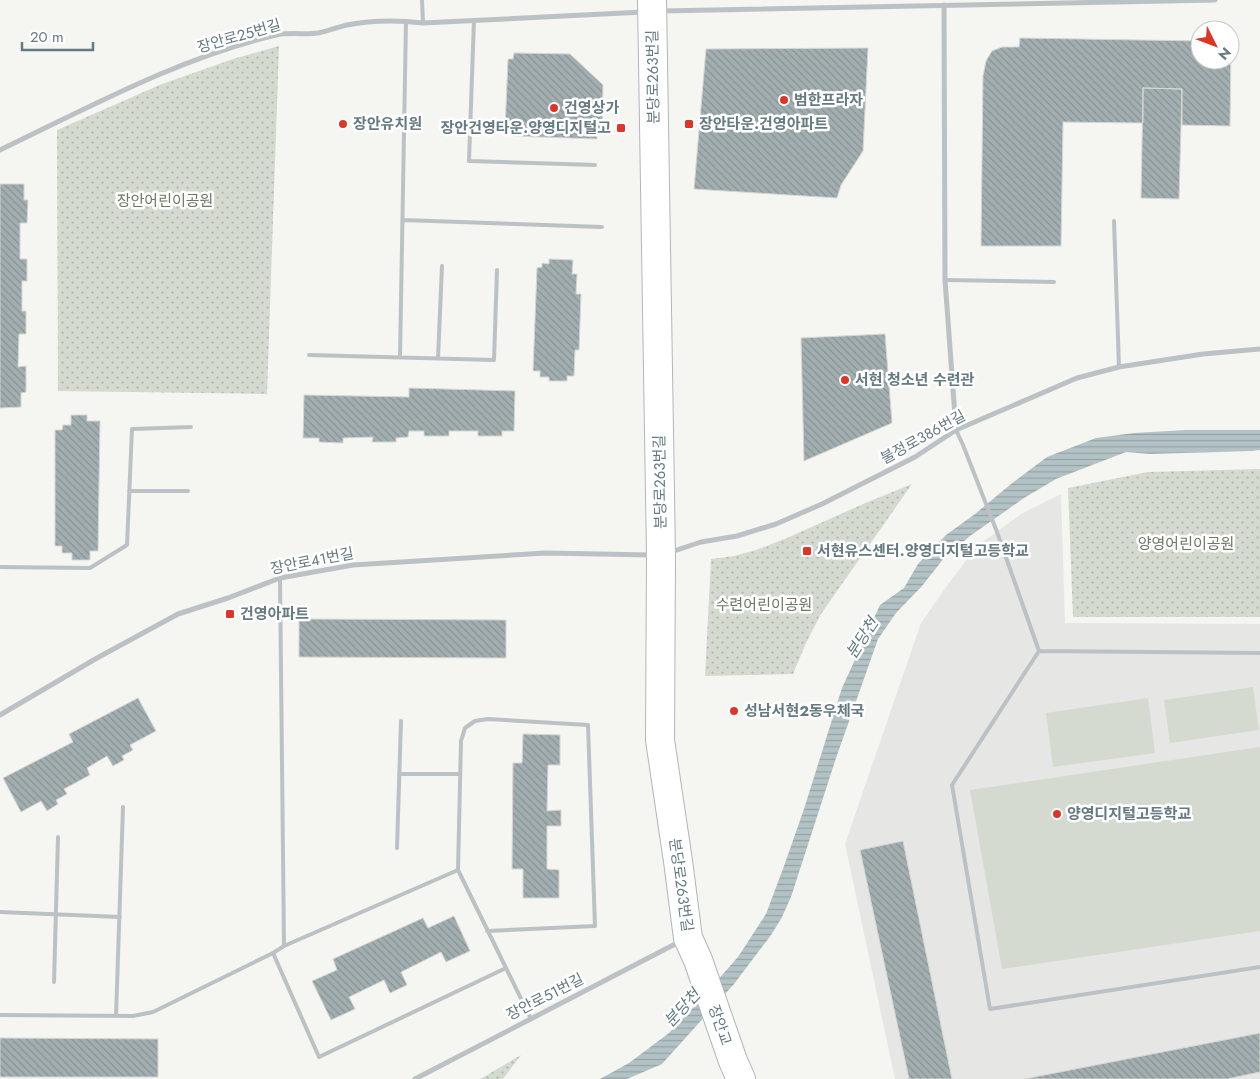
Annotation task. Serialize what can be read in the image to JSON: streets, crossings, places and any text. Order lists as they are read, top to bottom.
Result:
{
  "streets": {
    "street": [
      "장안로25번길",
      "분당로263번길",
      "불정로386번길",
      "장안로41번길",
      "장안로51번길",
      "장안교"
    ]
  },
  "crossings": [
    ["장안로25번길", "분당로263번길"],
    ["분당로263번길", "불정로386번길"],
    ["분당로263번길", "장안로41번길"],
    ["분당로263번길", "장안로51번길"],
    ["분당로263번길", "장안교"],
    ["불정로386번길", "장안로41번길"],
    ["장안로51번길", "장안교"]
  ],
  "water": ["분당천"],
  "parks": ["장안어린이공원", "양영어린이공원", "수련어린이공원"],
  "places": {
    "other": [
      "범한프라자",
      "건영상가",
      "장안유치원",
      "서현 청소년 수련관",
      "성남서현2동우체국",
      "양영디지털고등학교"
    ],
    "transit": [
      "장안타운.건영아파트",
      "장안건영타운.양영디지털고",
      "서현유스센터.양영디지털고등학교",
      "건영아파트"
    ]
  },
  "scale_bar": "20 m",
  "north": "bottom right"
}
